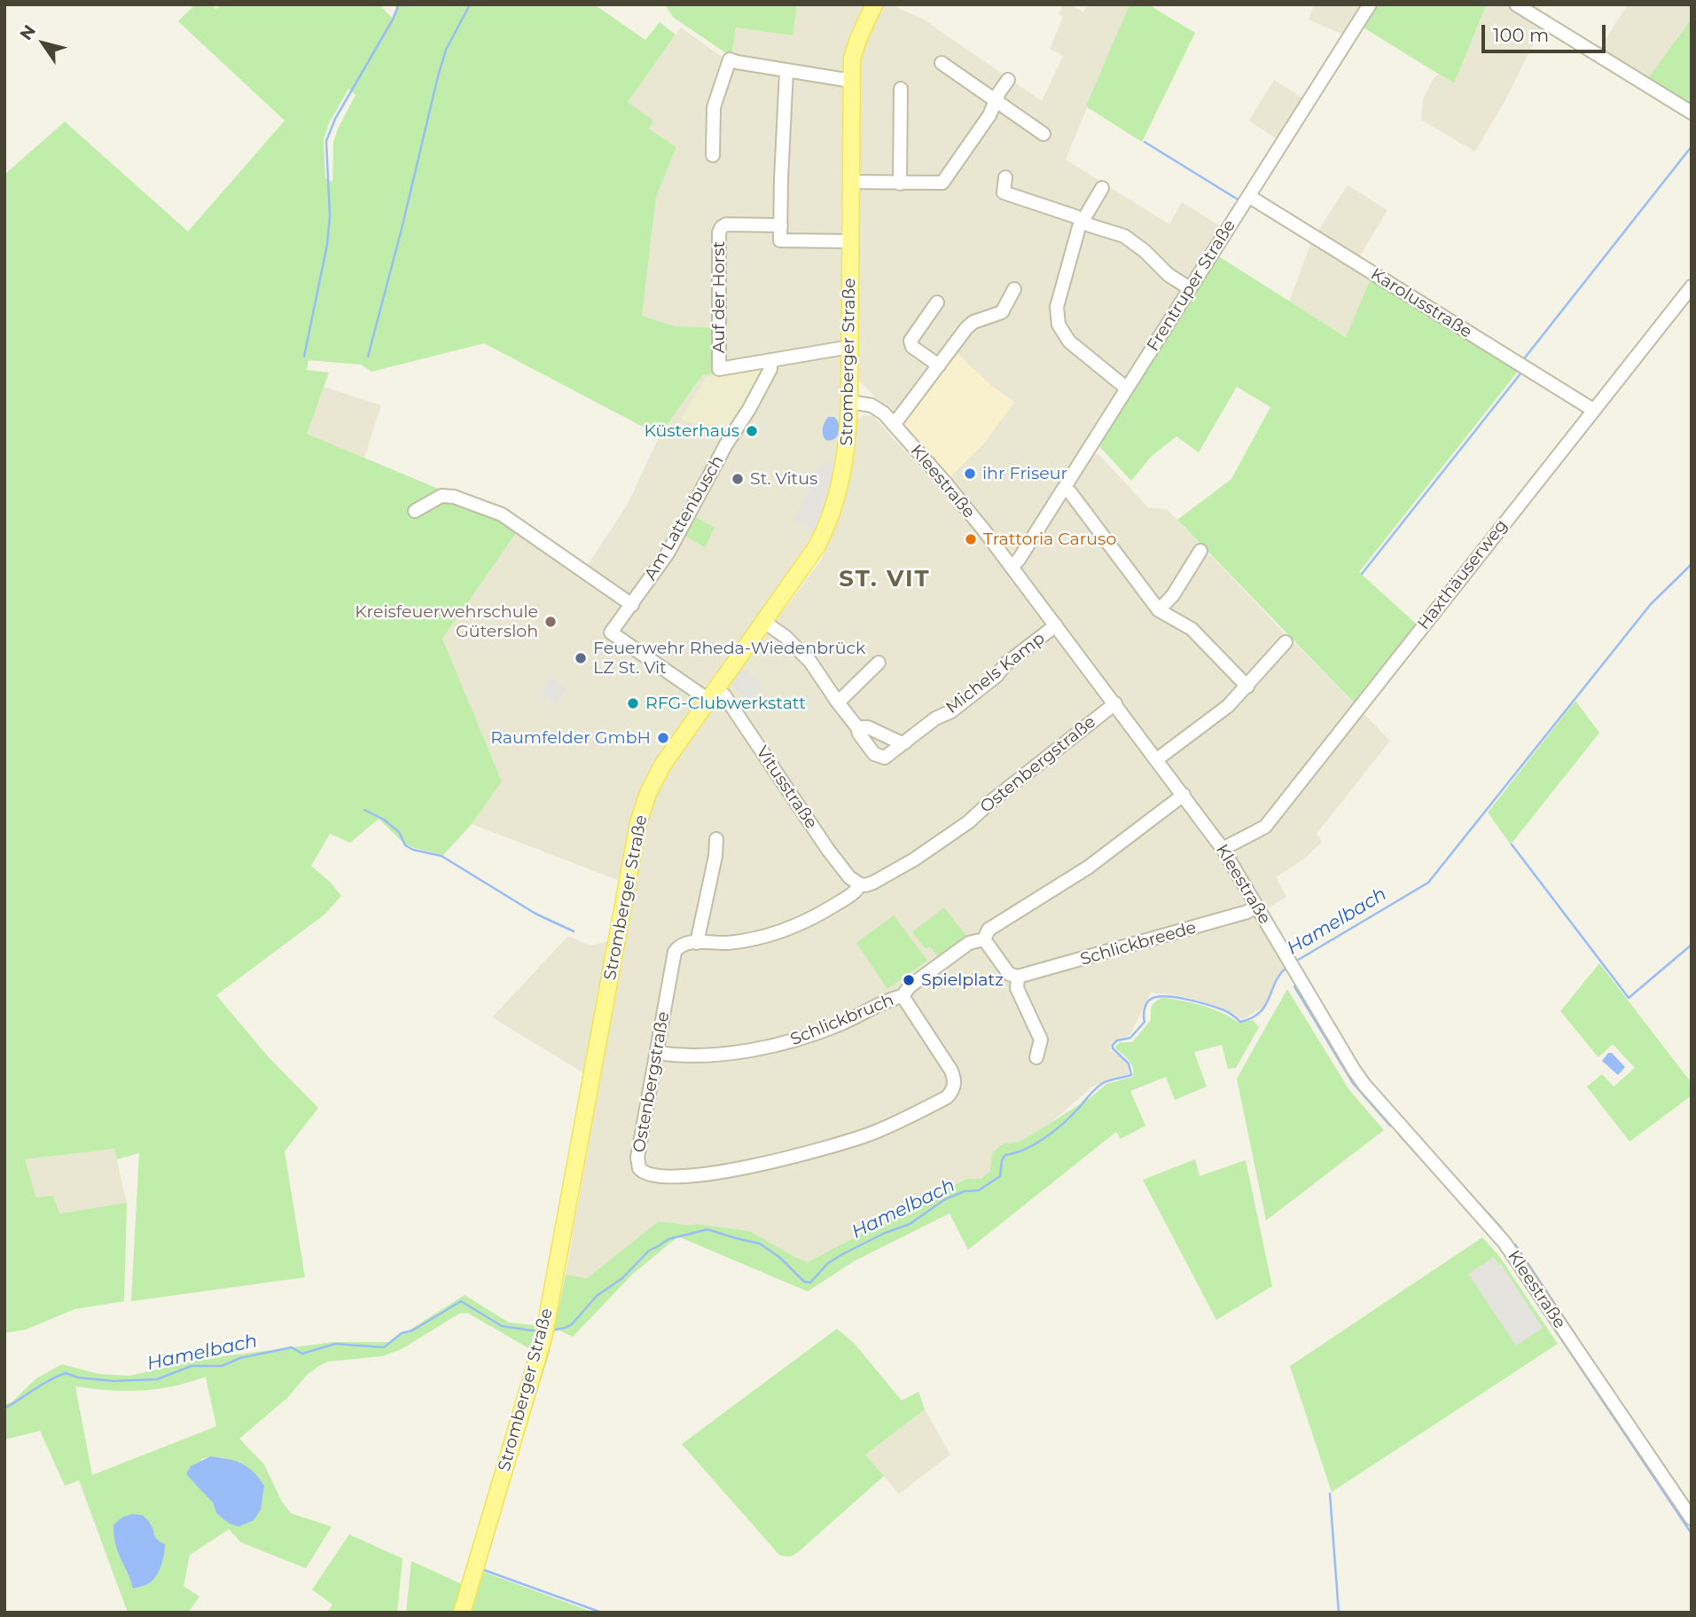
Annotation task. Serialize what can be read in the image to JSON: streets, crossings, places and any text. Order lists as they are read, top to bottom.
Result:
{
  "streets": {
    "main road": ["Stromberger Straße"],
    "street": [
      "Frentruper Straße",
      "Auf der Horst",
      "Karolusstraße",
      "Kleestraße",
      "Am Lattenbusch",
      "Haxthäuserweg",
      "Michels Kamp",
      "Ostenbergstraße",
      "Vitusstraße",
      "Schlickbreede",
      "Schlickbruch"
    ]
  },
  "crossings": [
    ["Frentruper Straße", "Karolusstraße"],
    ["Frentruper Straße", "Kleestraße"],
    ["Auf der Horst", "Stromberger Straße"],
    ["Auf der Horst", "Am Lattenbusch"],
    ["Karolusstraße", "Haxthäuserweg"],
    ["Stromberger Straße", "Kleestraße"],
    ["Stromberger Straße", "Am Lattenbusch"],
    ["Stromberger Straße", "Michels Kamp"],
    ["Stromberger Straße", "Vitusstraße"],
    ["Kleestraße", "Haxthäuserweg"],
    ["Kleestraße", "Michels Kamp"],
    ["Kleestraße", "Ostenbergstraße"],
    ["Kleestraße", "Schlickbreede"],
    ["Kleestraße", "Schlickbruch"],
    ["Am Lattenbusch", "Vitusstraße"],
    ["Ostenbergstraße", "Vitusstraße"],
    ["Ostenbergstraße", "Schlickbruch"]
  ],
  "districts": ["ST. VIT"],
  "water": ["Hamelbach"],
  "places": [
    "Küsterhaus",
    "ihr Friseur",
    "St. Vitus",
    "Trattoria Caruso",
    "Kreisfeuerwehrschule Gütersloh",
    "Feuerwehr Rheda-Wiedenbrück LZ St. Vit",
    "RFG-Clubwerkstatt",
    "Raumfelder GmbH",
    "Spielplatz"
  ],
  "scale_bar": "100 m",
  "north": "top left"
}
